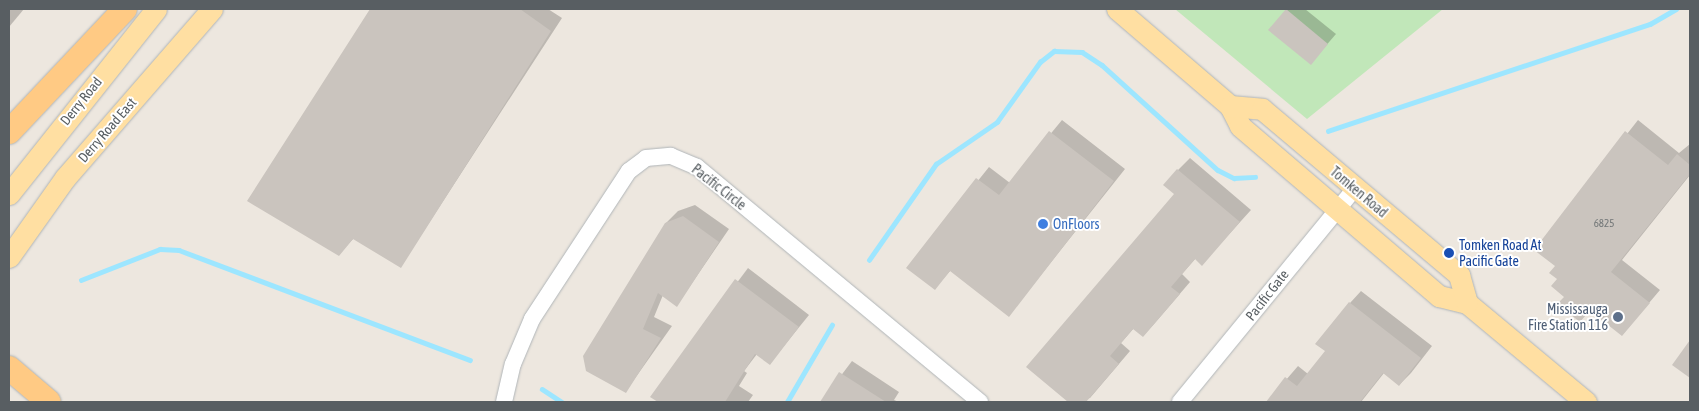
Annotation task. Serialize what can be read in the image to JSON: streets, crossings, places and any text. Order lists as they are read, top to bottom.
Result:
{
  "streets": {
    "main road": ["Derry Road", "Derry Road East", "Tomken Road"],
    "street": ["Pacific Circle", "Pacific Gate"]
  },
  "crossings": [
    ["Tomken Road", "Pacific Gate"]
  ],
  "places": ["OnFloors", "Tomken Road At Pacific Gate", "Mississauga Fire Station 116"],
  "house_numbers": ["6825"]
}
